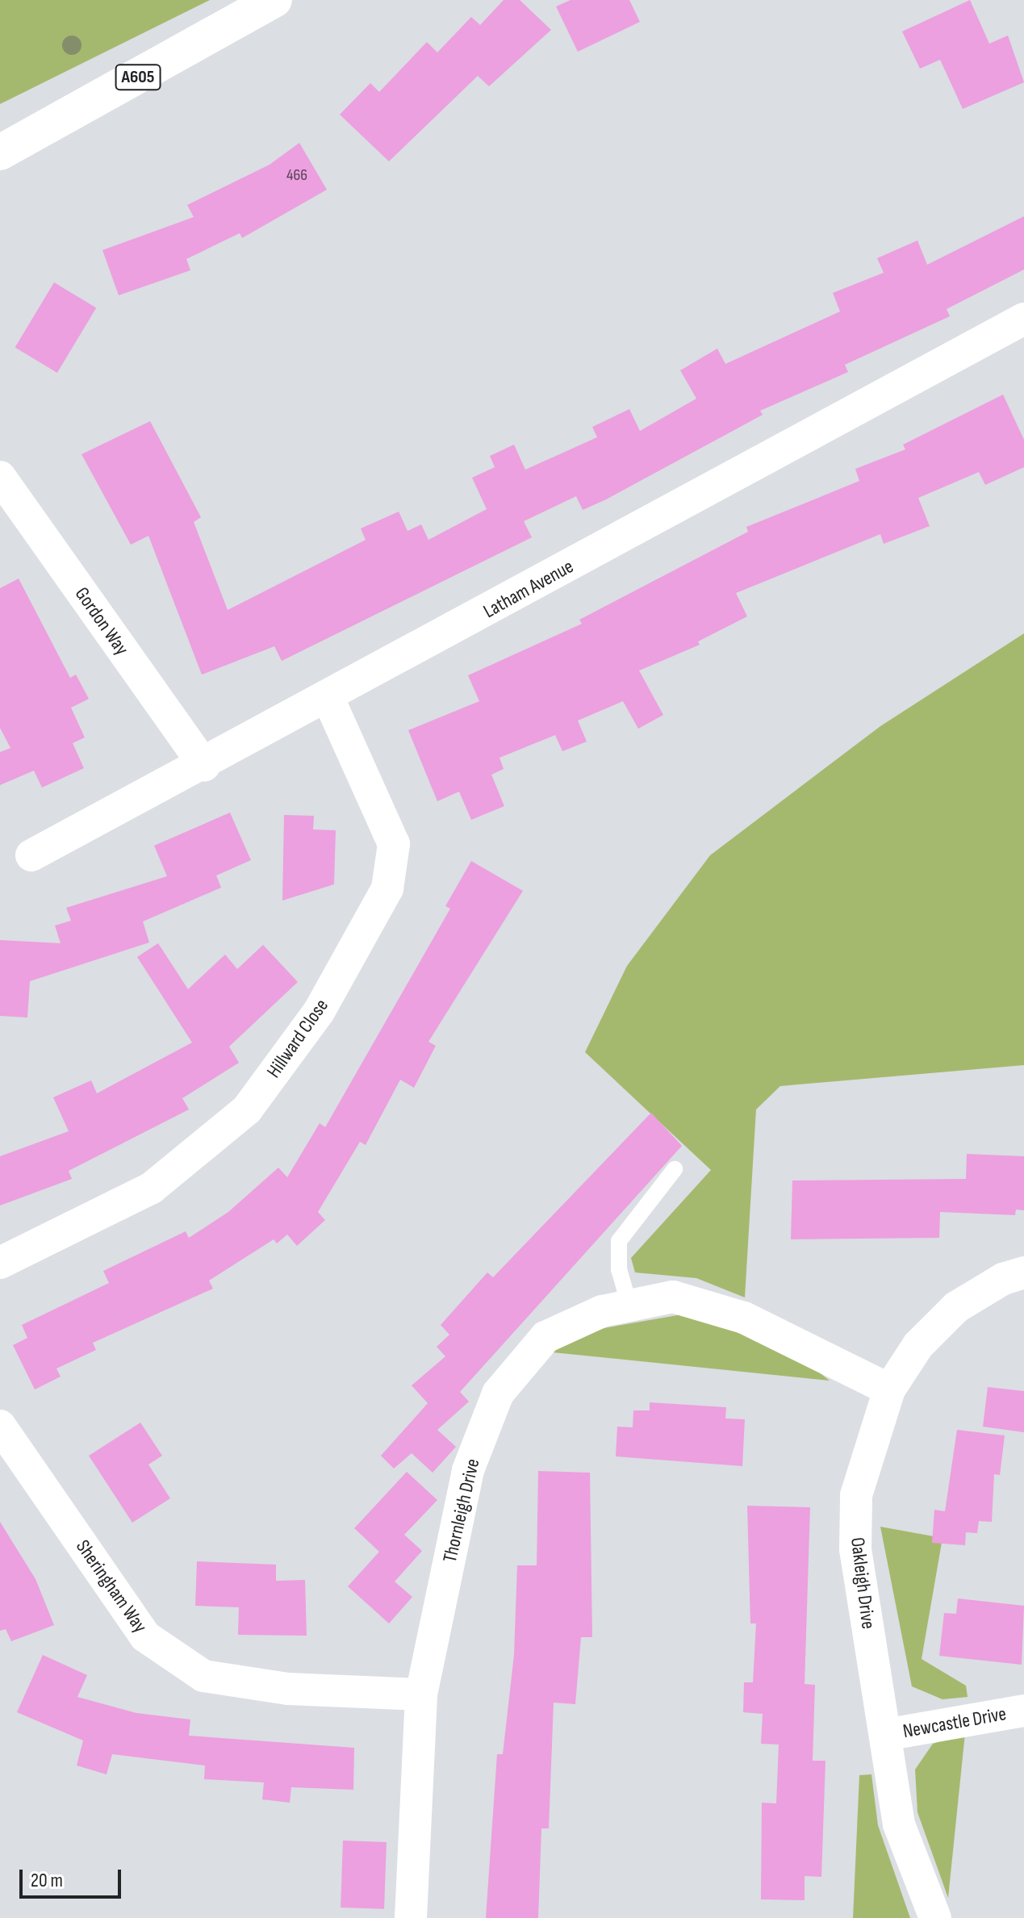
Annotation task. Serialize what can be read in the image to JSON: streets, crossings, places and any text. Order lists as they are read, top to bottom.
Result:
{
  "streets": {
    "main road": ["A605"],
    "street": [
      "Latham Avenue",
      "Gordon Way",
      "Hillward Close",
      "Thornleigh Drive",
      "Oakleigh Drive",
      "Sheringham Way",
      "Newcastle Drive"
    ]
  },
  "crossings": [
    ["Latham Avenue", "Gordon Way"],
    ["Latham Avenue", "Hillward Close"],
    ["Thornleigh Drive", "Oakleigh Drive"],
    ["Thornleigh Drive", "Sheringham Way"],
    ["Oakleigh Drive", "Newcastle Drive"]
  ],
  "house_numbers": ["466"],
  "scale_bar": "20 m"
}
